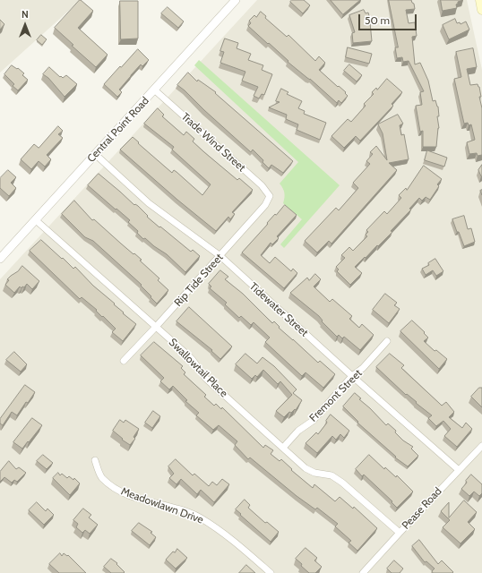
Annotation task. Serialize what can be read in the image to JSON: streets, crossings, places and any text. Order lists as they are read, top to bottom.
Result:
{
  "streets": {
    "street": [
      "Central Point Road",
      "Trade Wind Street",
      "Rip Tide Street",
      "Tidewater Street",
      "Swallowtail Place",
      "Fremont Street",
      "Meadowlawn Drive",
      "Pease Road"
    ]
  },
  "crossings": [
    ["Central Point Road", "Trade Wind Street"],
    ["Central Point Road", "Tidewater Street"],
    ["Central Point Road", "Swallowtail Place"],
    ["Trade Wind Street", "Rip Tide Street"],
    ["Rip Tide Street", "Tidewater Street"],
    ["Rip Tide Street", "Swallowtail Place"],
    ["Tidewater Street", "Fremont Street"],
    ["Tidewater Street", "Pease Road"],
    ["Swallowtail Place", "Fremont Street"],
    ["Swallowtail Place", "Pease Road"]
  ],
  "scale_bar": "50 m",
  "north": "top"
}
